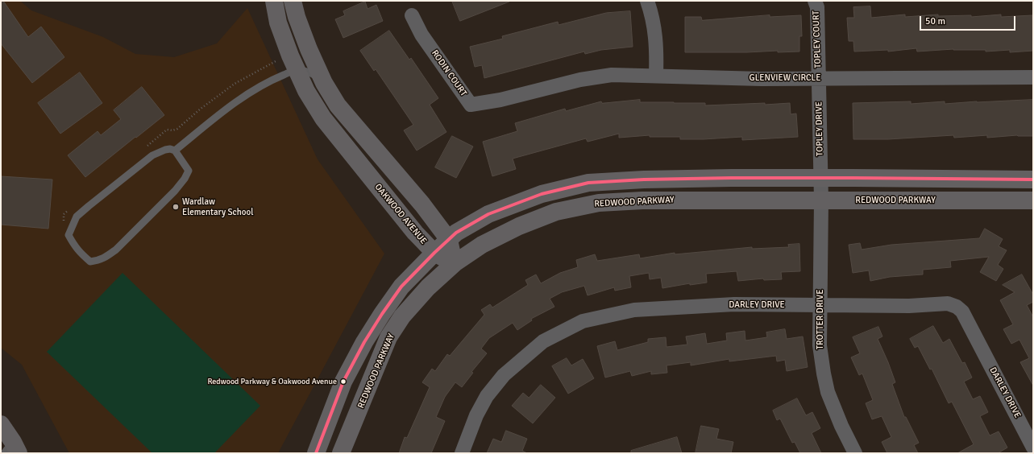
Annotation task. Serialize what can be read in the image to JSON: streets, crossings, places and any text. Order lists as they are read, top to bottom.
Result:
{
  "streets": {
    "main road": ["REDWOOD PARKWAY", "OAKWOOD AVENUE"],
    "street": [
      "TOPLEY COURT",
      "RODIN COURT",
      "GLENVIEW CIRCLE",
      "TOPLEY DRIVE",
      "DARLEY DRIVE",
      "TROTTER DRIVE"
    ]
  },
  "crossings": [
    ["TOPLEY COURT", "GLENVIEW CIRCLE"],
    ["TOPLEY COURT", "TOPLEY DRIVE"],
    ["RODIN COURT", "GLENVIEW CIRCLE"],
    ["GLENVIEW CIRCLE", "TOPLEY DRIVE"],
    ["TOPLEY DRIVE", "TROTTER DRIVE"],
    ["REDWOOD PARKWAY", "OAKWOOD AVENUE"],
    ["REDWOOD PARKWAY", "TROTTER DRIVE"],
    ["DARLEY DRIVE", "TROTTER DRIVE"]
  ],
  "places": ["Wardlaw Elementary School", "Redwood Parkway & Oakwood Avenue"],
  "scale_bar": "50 m"
}
